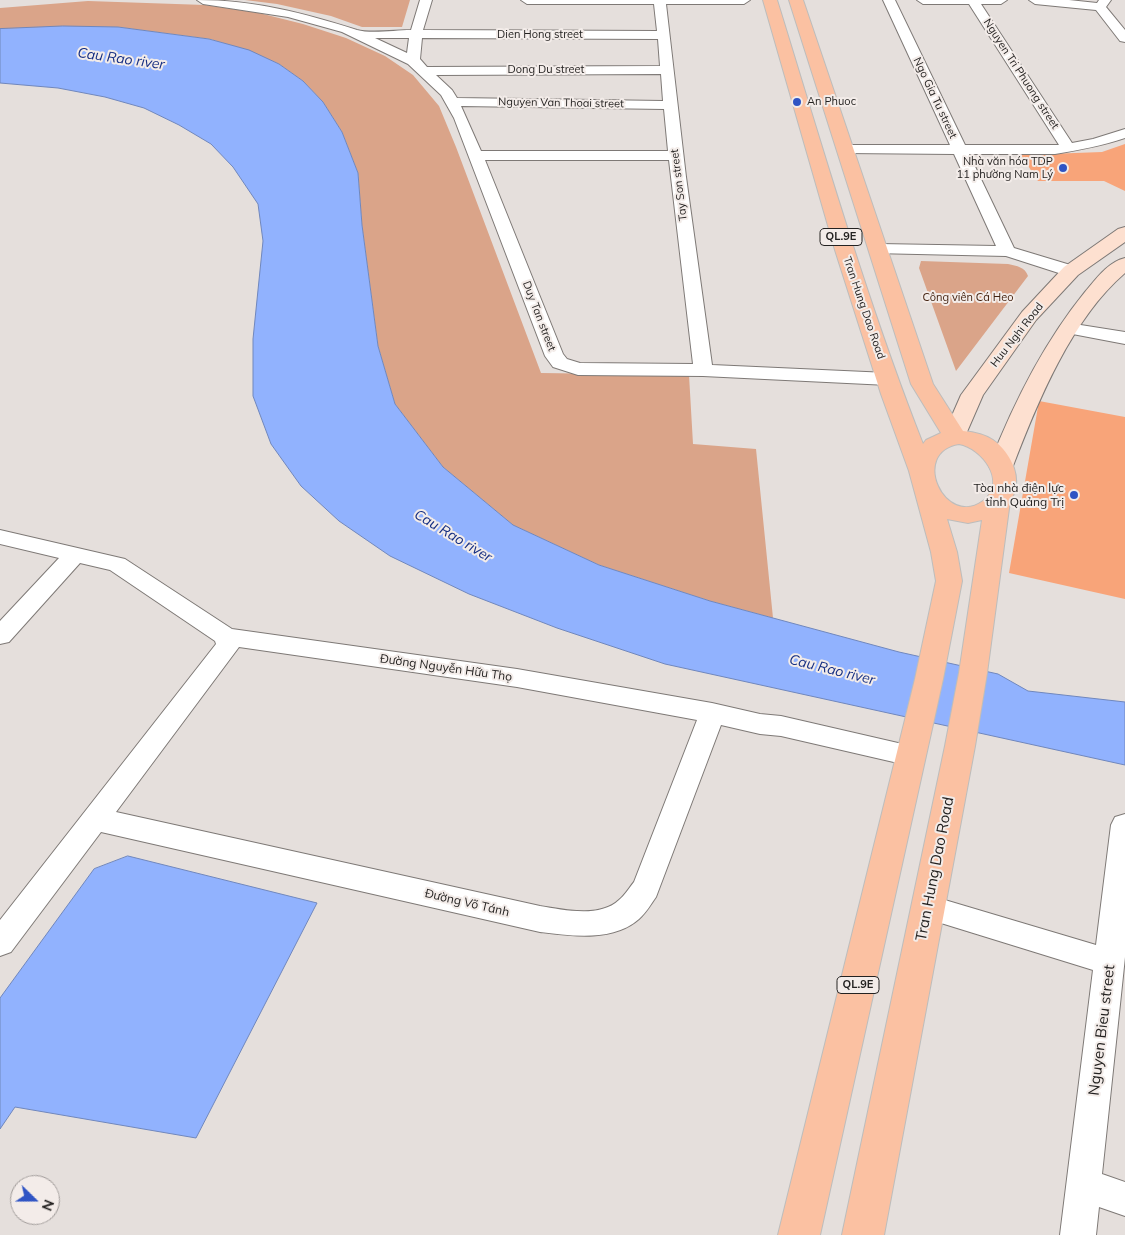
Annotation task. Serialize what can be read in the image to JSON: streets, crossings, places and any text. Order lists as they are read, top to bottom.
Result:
{
  "streets": {
    "main road": ["QL.9E", "Tran Hung Dao Road", "Huu Nghi Road"],
    "street": [
      "Dien Hong street",
      "Dong Du street",
      "Nguyen Tri Phuong street",
      "Ngo Gia Tu street",
      "Nguyen Van Thoai street",
      "Tay Son street",
      "Duy Tan street",
      "Đường Nguyễn Hữu Thọ",
      "Đường Võ Tánh",
      "Nguyen Bieu street"
    ]
  },
  "crossings": [
    ["Dien Hong street", "Tay Son street"],
    ["Dong Du street", "Tay Son street"],
    ["Dong Du street", "Duy Tan street"],
    ["Nguyen Van Thoai street", "Tay Son street"],
    ["Nguyen Van Thoai street", "Duy Tan street"],
    ["Tay Son street", "Duy Tan street"],
    ["QL.9E", "Tran Hung Dao Road"],
    ["QL.9E", "Huu Nghi Road"],
    ["QL.9E", "Đường Nguyễn Hữu Thọ"],
    ["Tran Hung Dao Road", "Duy Tan street"],
    ["Tran Hung Dao Road", "Huu Nghi Road"],
    ["Tran Hung Dao Road", "Đường Nguyễn Hữu Thọ"],
    ["Đường Nguyễn Hữu Thọ", "Đường Võ Tánh"]
  ],
  "water": ["Cau Rao river"],
  "parks": ["Công viên Cá Heo"],
  "places": ["An Phuoc", "Nhà văn hóa TDP 11 phường Nam Lý", "Tòa nhà điện lực tỉnh Quảng Trị"],
  "north": "right"
}
